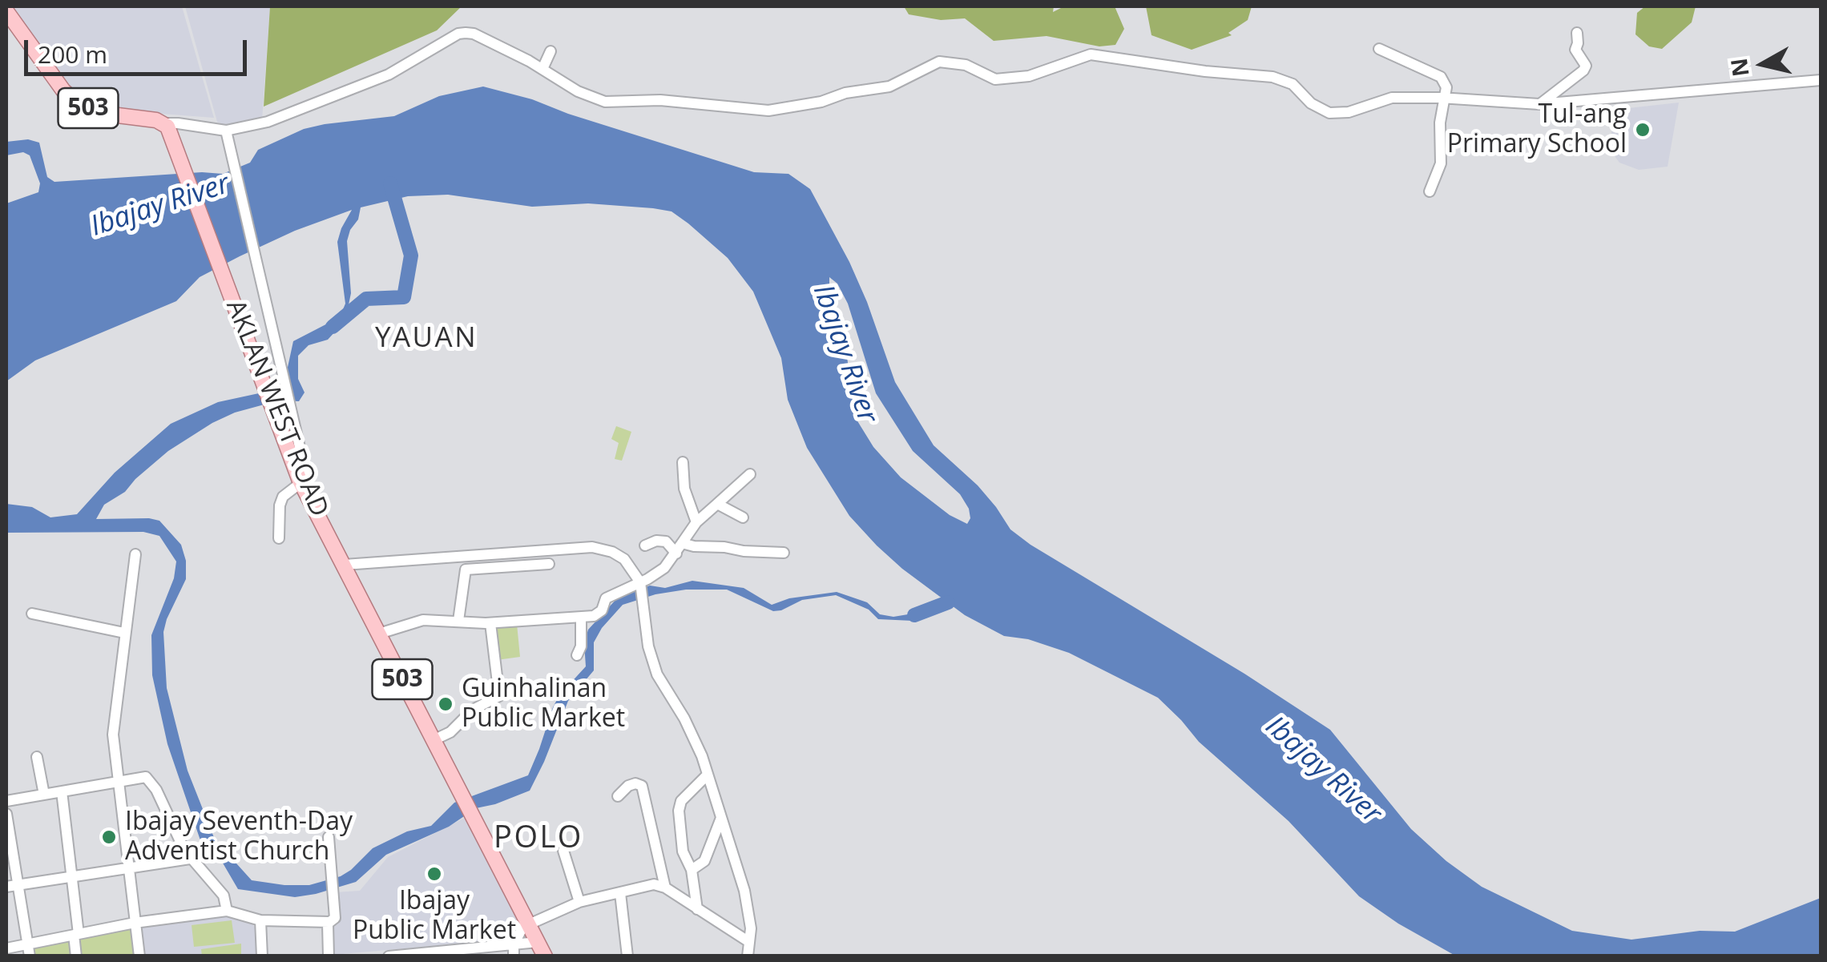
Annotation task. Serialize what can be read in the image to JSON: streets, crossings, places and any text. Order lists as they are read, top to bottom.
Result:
{
  "streets": {
    "main road": ["503", "AKLAN WEST ROAD"]
  },
  "crossings": [
    ["503", "AKLAN WEST ROAD"]
  ],
  "districts": ["YAUAN", "POLO"],
  "water": ["Ibajay River"],
  "places": [
    "Tul-ang Primary School",
    "Guinhalinan Public Market",
    "Ibajay Seventh-Day Adventist Church",
    "Ibajay Public Market"
  ],
  "scale_bar": "200 m",
  "north": "left"
}
